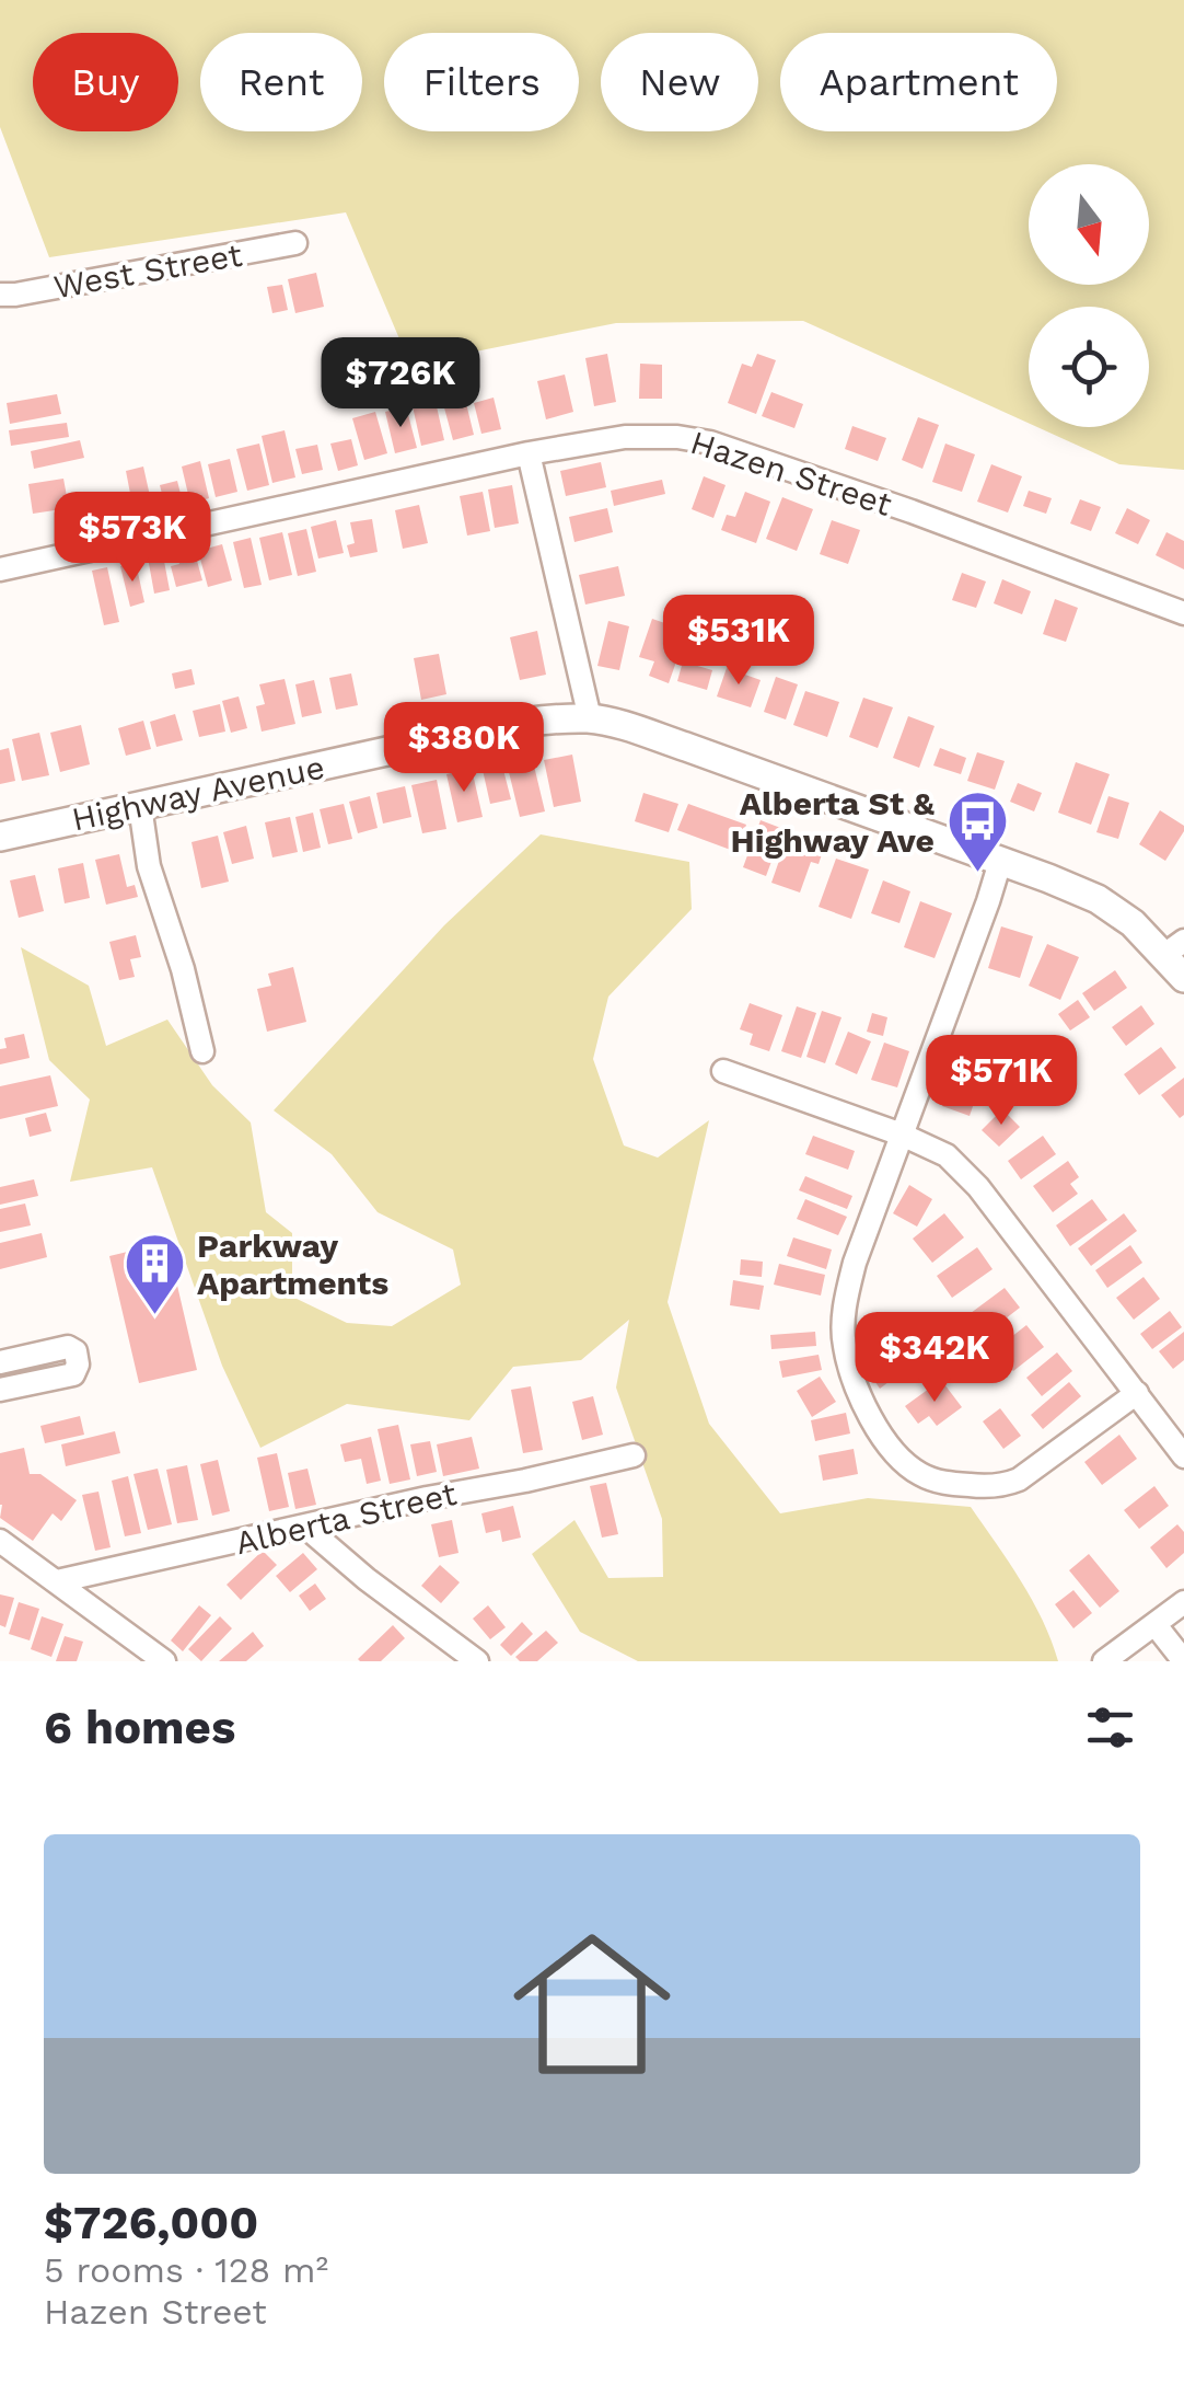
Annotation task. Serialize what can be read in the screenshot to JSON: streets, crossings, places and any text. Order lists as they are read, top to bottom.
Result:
{
  "streets": {
    "main road": ["Highway Avenue"],
    "street": ["West Street", "Hazen Street", "Alberta Street"]
  },
  "places": {
    "bus stop": ["Alberta St & Highway Ave"],
    "building": ["Parkway Apartments"]
  },
  "north": "bottom",
  "page": {
    "chip": [
      "Buy",
      "Rent",
      "Filters",
      "New",
      "Apartment"
    ],
    "price": [
      "$726K",
      "$573K",
      "$531K",
      "$380K",
      "$571K",
      "$342K"
    ],
    "heading": "6 homes",
    "list": [
      {
        "name": "$726,000",
        "note": "5 rooms · 128 m² · Hazen Street"
      }
    ]
  }
}
